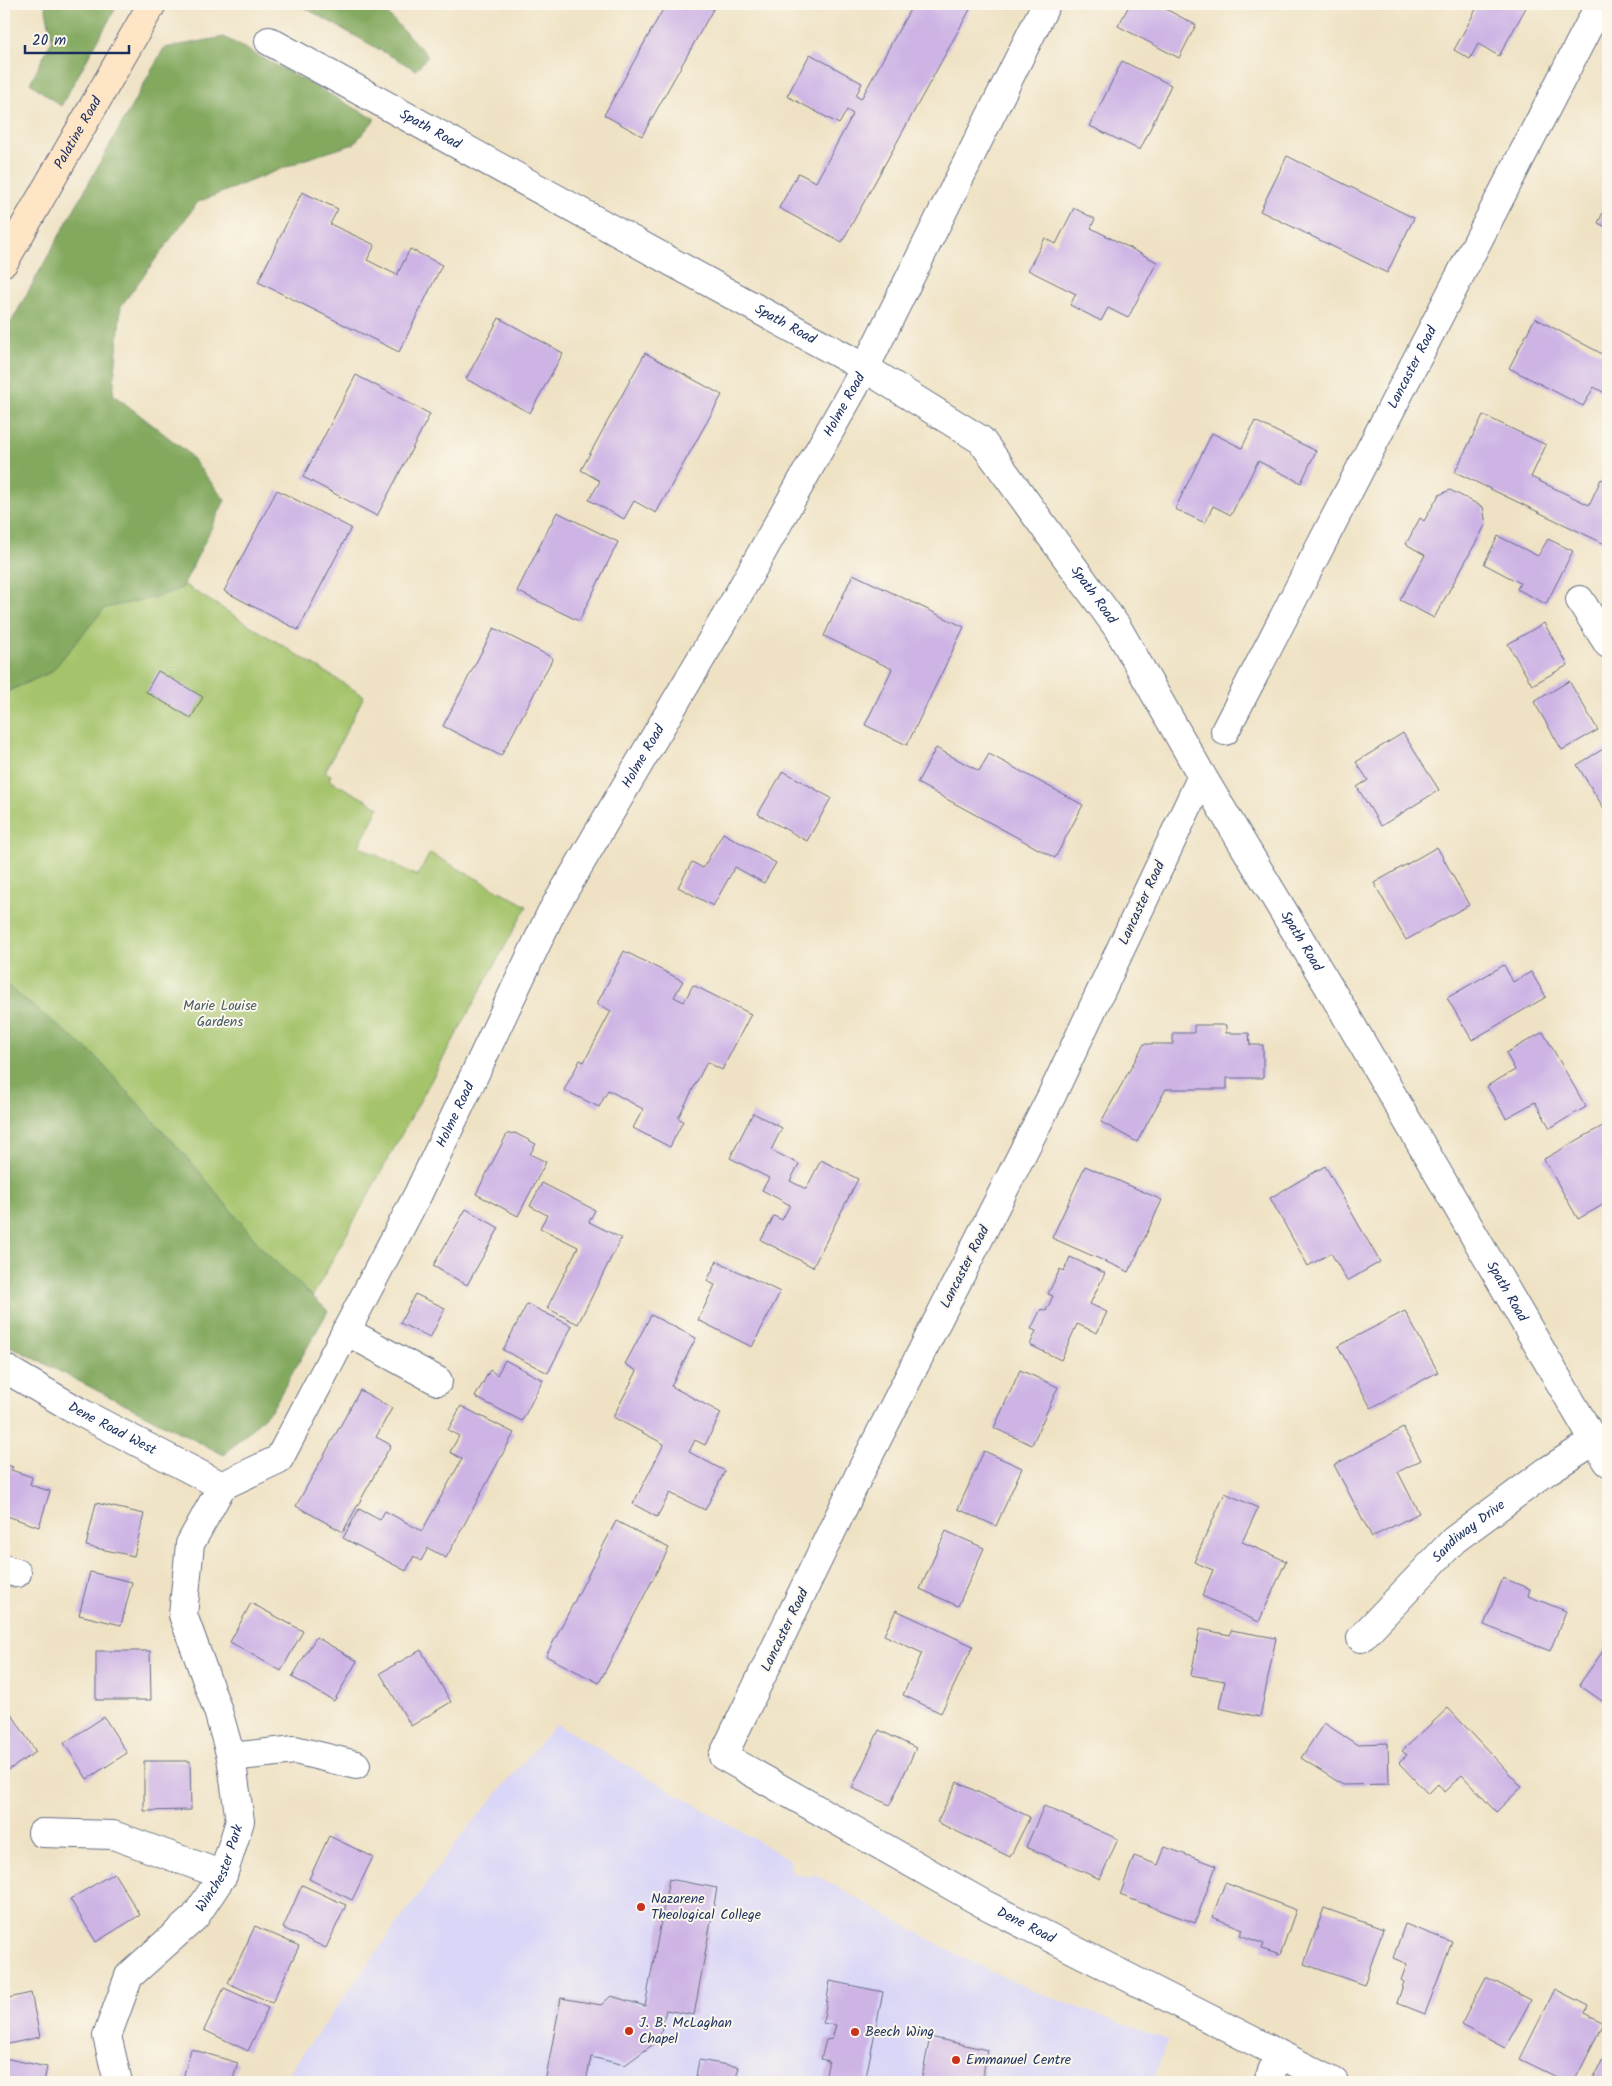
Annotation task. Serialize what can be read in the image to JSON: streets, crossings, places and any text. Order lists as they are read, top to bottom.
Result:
{
  "streets": {
    "main road": ["Palatine Road"],
    "street": [
      "Spath Road",
      "Lancaster Road",
      "Holme Road",
      "Dene Road West",
      "Sandiway Drive",
      "Winchester Park",
      "Dene Road"
    ]
  },
  "crossings": [
    ["Spath Road", "Lancaster Road"],
    ["Spath Road", "Holme Road"],
    ["Spath Road", "Sandiway Drive"],
    ["Lancaster Road", "Dene Road"],
    ["Holme Road", "Dene Road West"],
    ["Holme Road", "Winchester Park"],
    ["Dene Road West", "Winchester Park"]
  ],
  "parks": ["Marie Louise Gardens"],
  "places": [
    "Nazarene Theological College",
    "J. B. McLaghan Chapel",
    "Beech Wing",
    "Emmanuel Centre"
  ],
  "scale_bar": "20 m"
}
